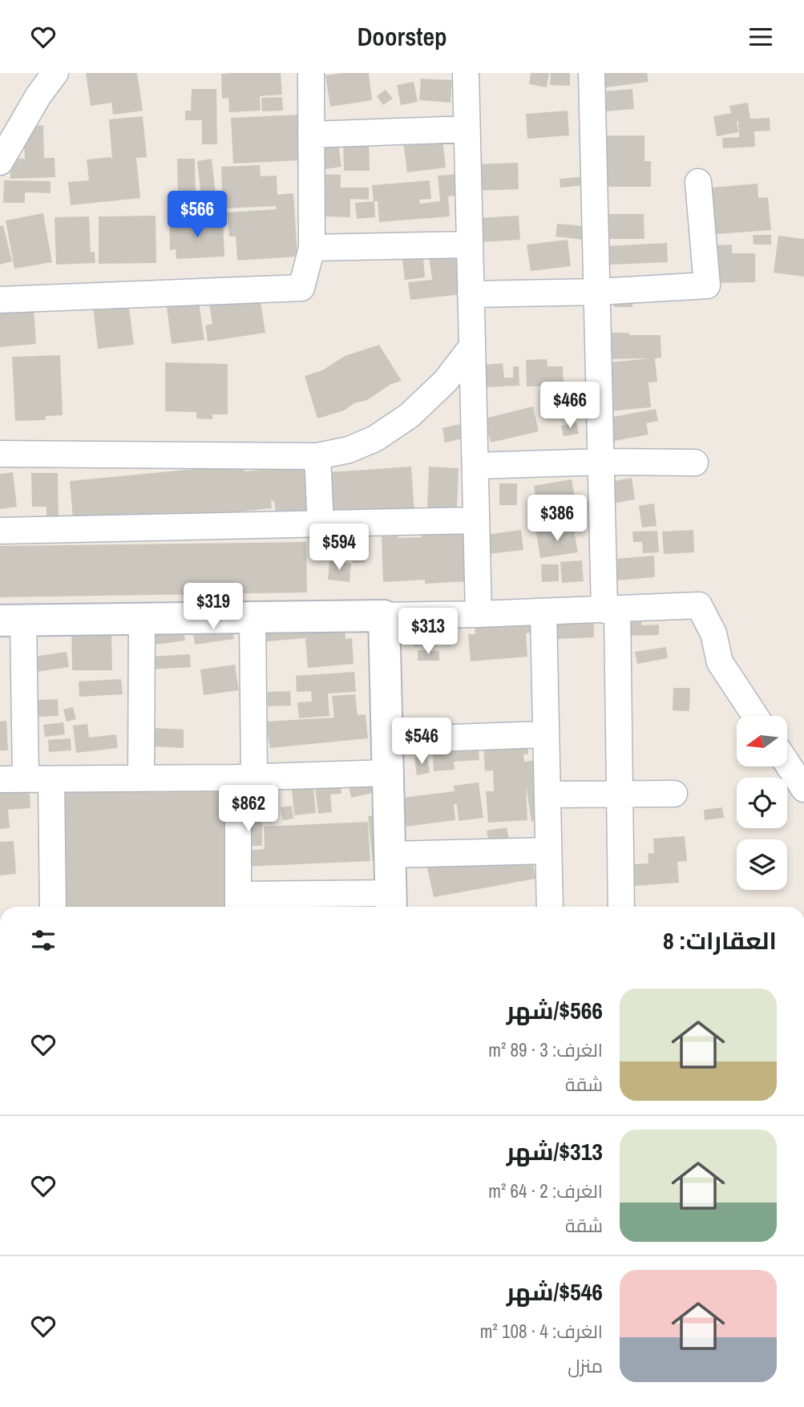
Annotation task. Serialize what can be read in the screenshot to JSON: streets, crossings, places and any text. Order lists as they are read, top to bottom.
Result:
{
  "north": "left",
  "page": {
    "header": "Doorstep",
    "price": [
      "$566",
      "$466",
      "$386",
      "$594",
      "$319",
      "$313",
      "$546",
      "$862"
    ],
    "heading": "العقارات: 8",
    "list": [
      {
        "name": "$566/شهر",
        "note": "الغرف: 3 · 89 m² · شقة"
      },
      {
        "name": "$313/شهر",
        "note": "الغرف: 2 · 64 m² · شقة"
      },
      {
        "name": "$546/شهر",
        "note": "الغرف: 4 · 108 m² · منزل"
      }
    ]
  }
}
